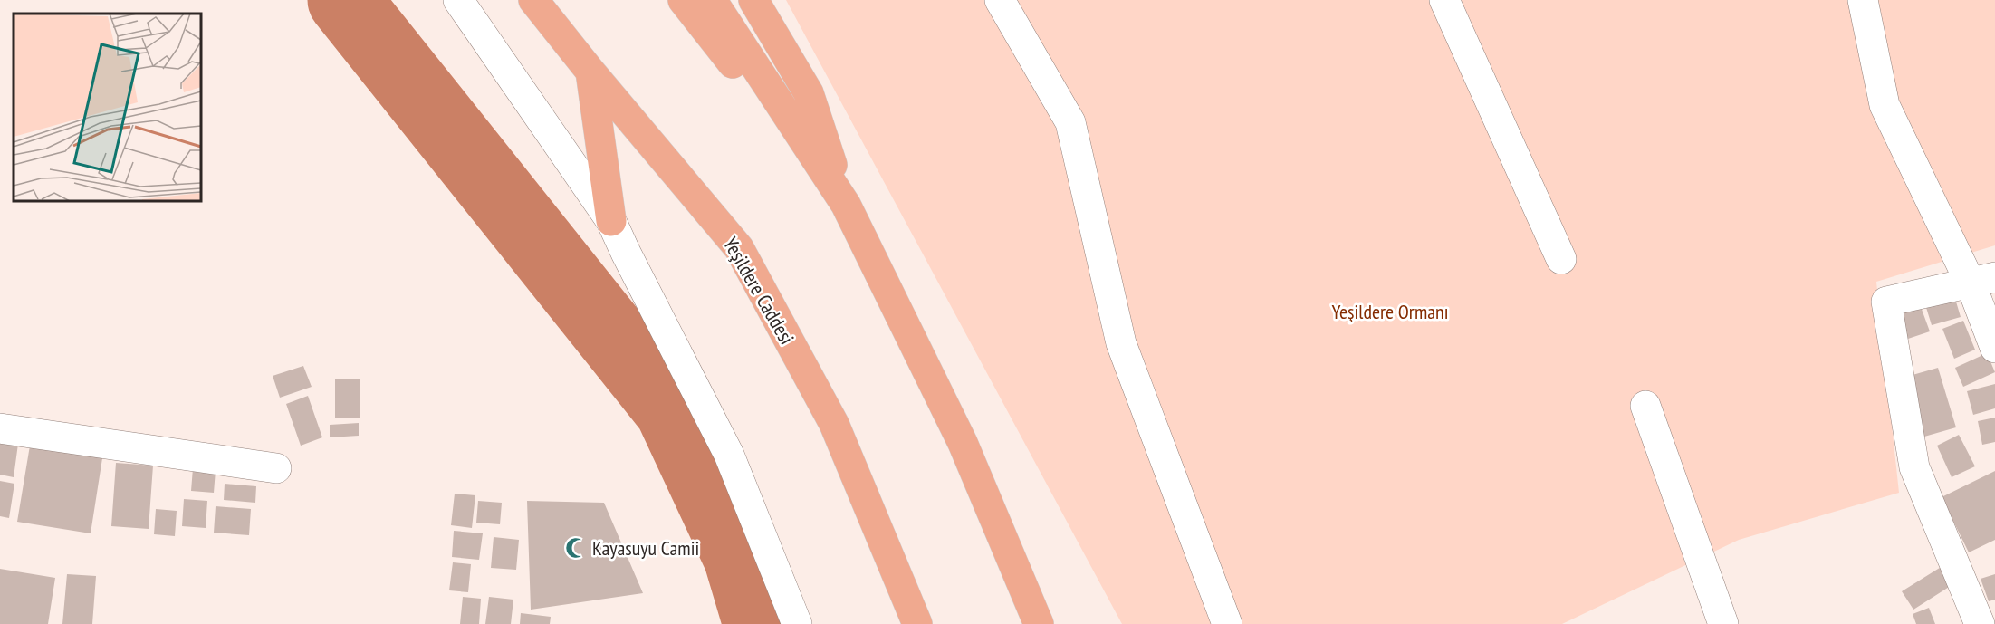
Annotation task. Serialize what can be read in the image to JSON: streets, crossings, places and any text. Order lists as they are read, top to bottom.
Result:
{
  "streets": {
    "highway": ["Yeşildere Caddesi"]
  },
  "parks": ["Yeşildere Ormanı"],
  "places": {
    "mosque": ["Kayasuyu Camii"]
  }
}
